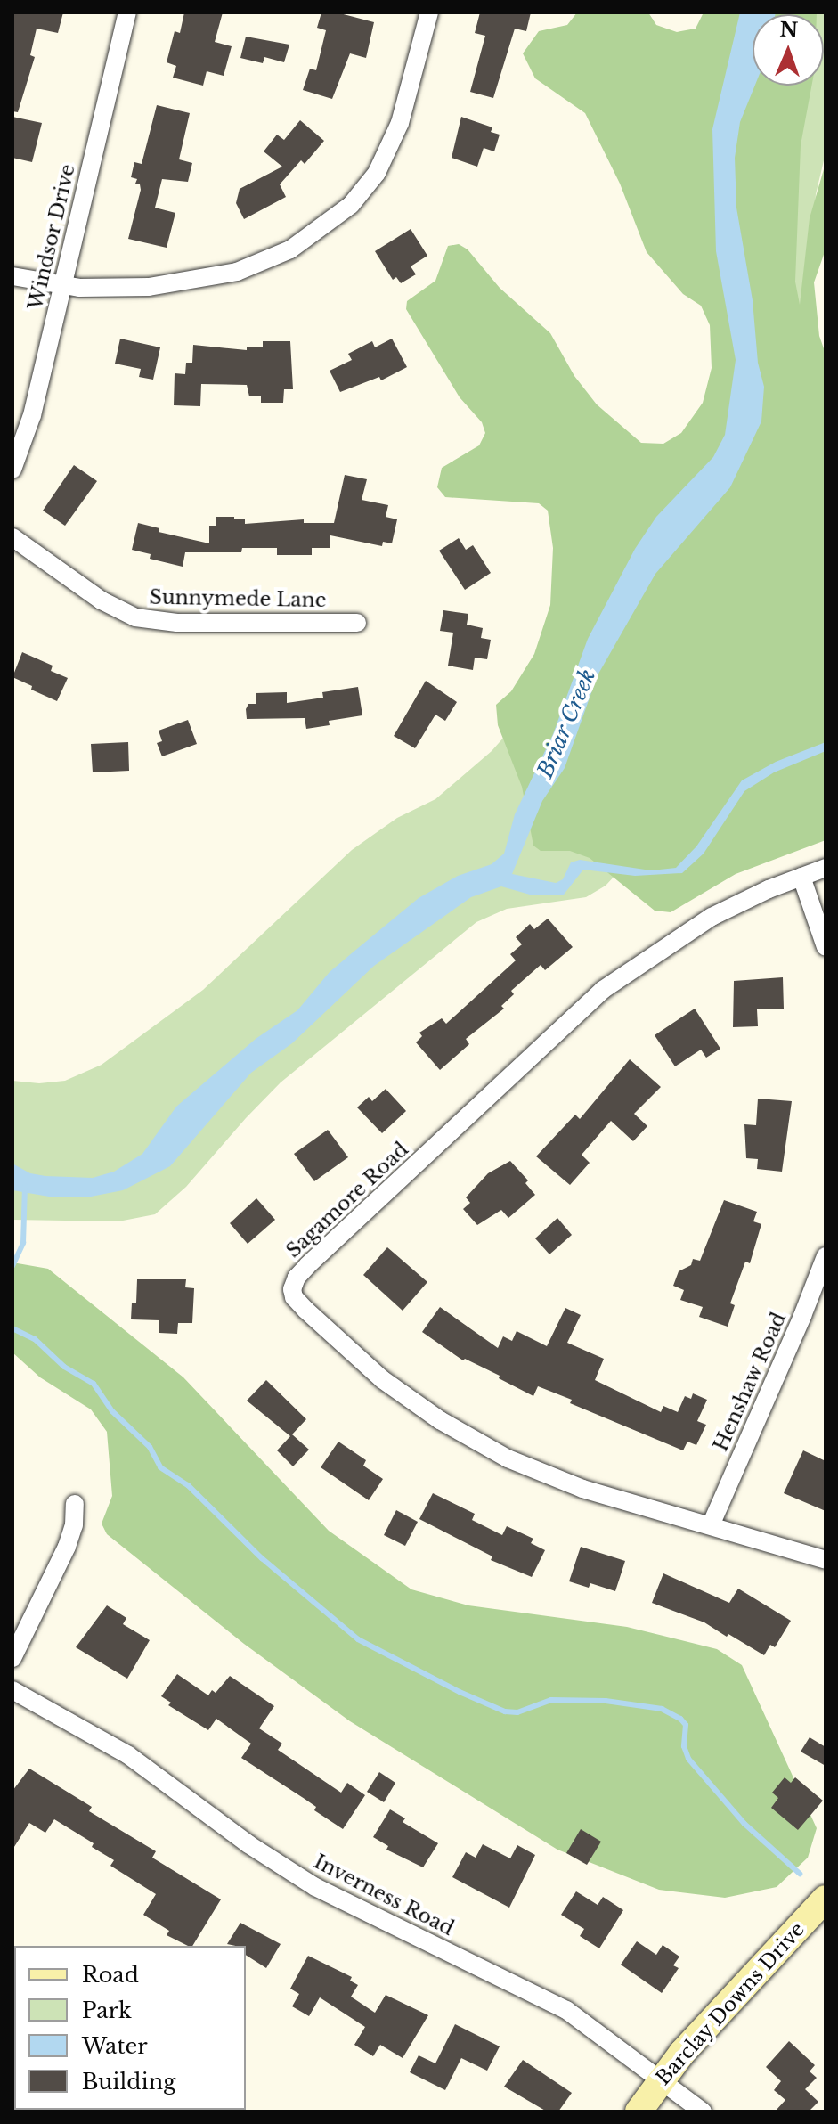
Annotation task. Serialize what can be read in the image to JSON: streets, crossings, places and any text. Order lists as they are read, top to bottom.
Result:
{
  "streets": {
    "street": [
      "Windsor Drive",
      "Sunnymede Lane",
      "Sagamore Road",
      "Henshaw Road",
      "Inverness Road",
      "Barclay Downs Drive"
    ]
  },
  "crossings": [
    ["Sagamore Road", "Henshaw Road"],
    ["Inverness Road", "Barclay Downs Drive"]
  ],
  "water": ["Briar Creek"],
  "legend": [
    "Road",
    "Park",
    "Water",
    "Building"
  ],
  "north": "top"
}
